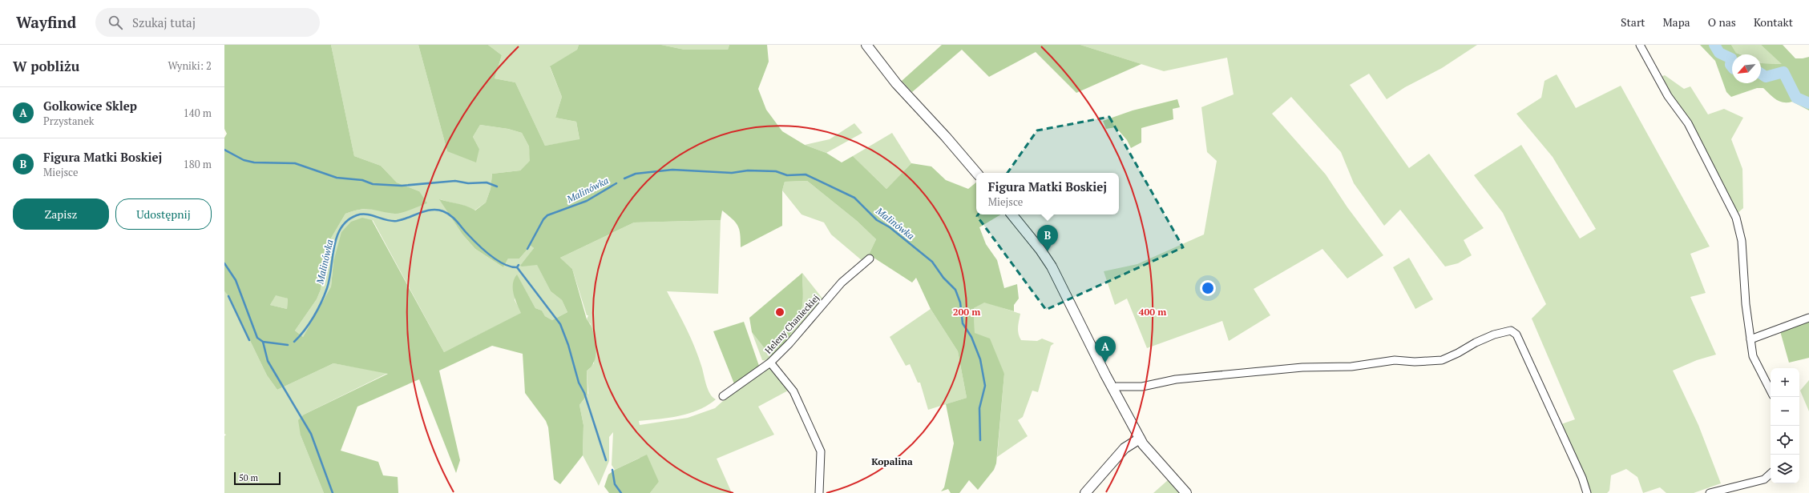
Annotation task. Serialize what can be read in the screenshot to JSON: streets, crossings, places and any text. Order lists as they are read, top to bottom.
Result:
{
  "streets": {
    "street": ["Heleny Chanieckiej"]
  },
  "districts": ["Kopalina"],
  "water": ["Malinówka"],
  "scale_bar": "50 m",
  "north": "bottom left",
  "page": {
    "header": "Wayfind",
    "search": "Szukaj tutaj",
    "nav": [
      "Start",
      "Mapa",
      "O nas",
      "Kontakt"
    ],
    "heading": ["W pobliżu", "Wyniki: 2"],
    "list": [
      {
        "mark": "A",
        "name": "Golkowice Sklep",
        "note": "Przystanek",
        "value": "140 m"
      },
      {
        "mark": "B",
        "name": "Figura Matki Boskiej",
        "note": "Miejsce",
        "value": "180 m"
      }
    ],
    "popup": ["Figura Matki Boskiej", "Miejsce"],
    "buttons": ["Zapisz", "Udostępnij"],
    "pins": ["B", "A"],
    "map_buttons": ["+", "−"],
    "scale": "50 m"
  },
  "rings": ["200 m", "400 m"]
}
